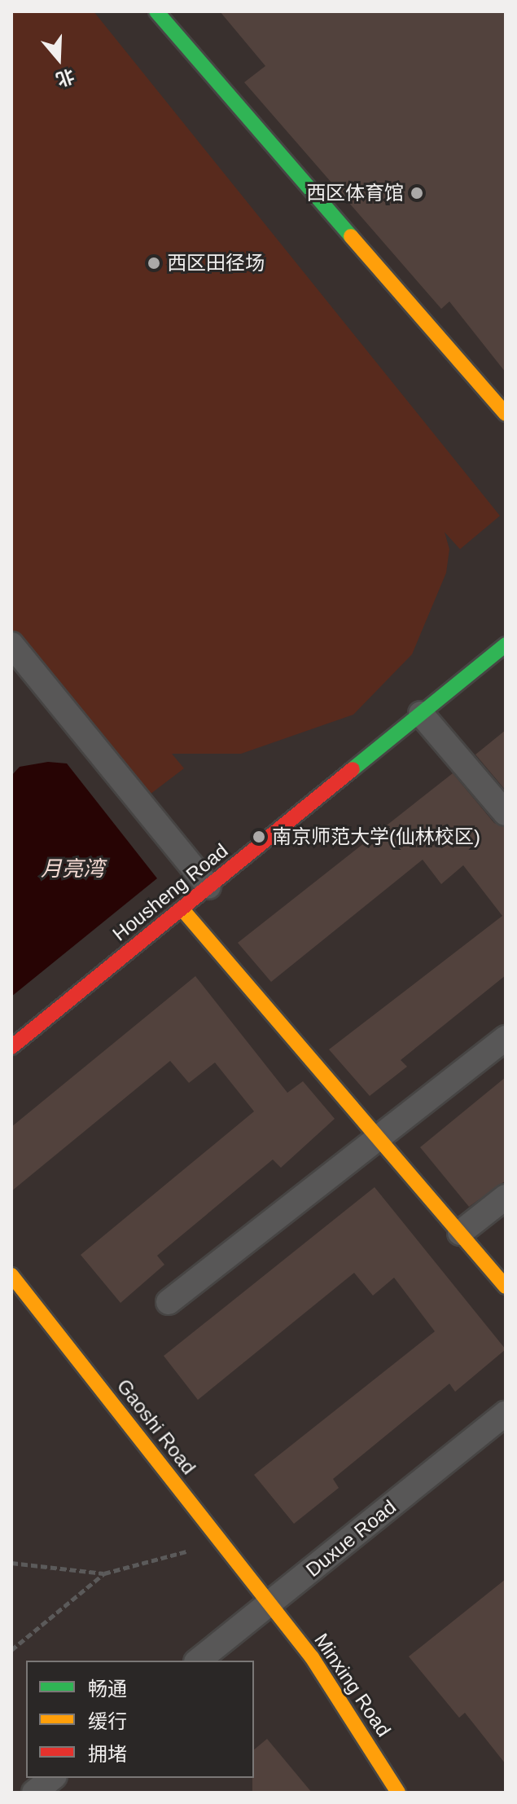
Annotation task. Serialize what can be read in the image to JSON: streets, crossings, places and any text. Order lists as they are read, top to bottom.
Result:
{
  "streets": {
    "street": [
      "Housheng Road",
      "Gaoshi Road",
      "Duxue Road",
      "Minxing Road"
    ]
  },
  "crossings": [
    ["Gaoshi Road", "Duxue Road"],
    ["Gaoshi Road", "Minxing Road"],
    ["Duxue Road", "Minxing Road"]
  ],
  "water": ["月亮湾"],
  "places": ["西区体育馆", "西区田径场", "南京师范大学(仙林校区)"],
  "legend": ["畅通", "缓行", "拥堵"],
  "north": "bottom"
}
